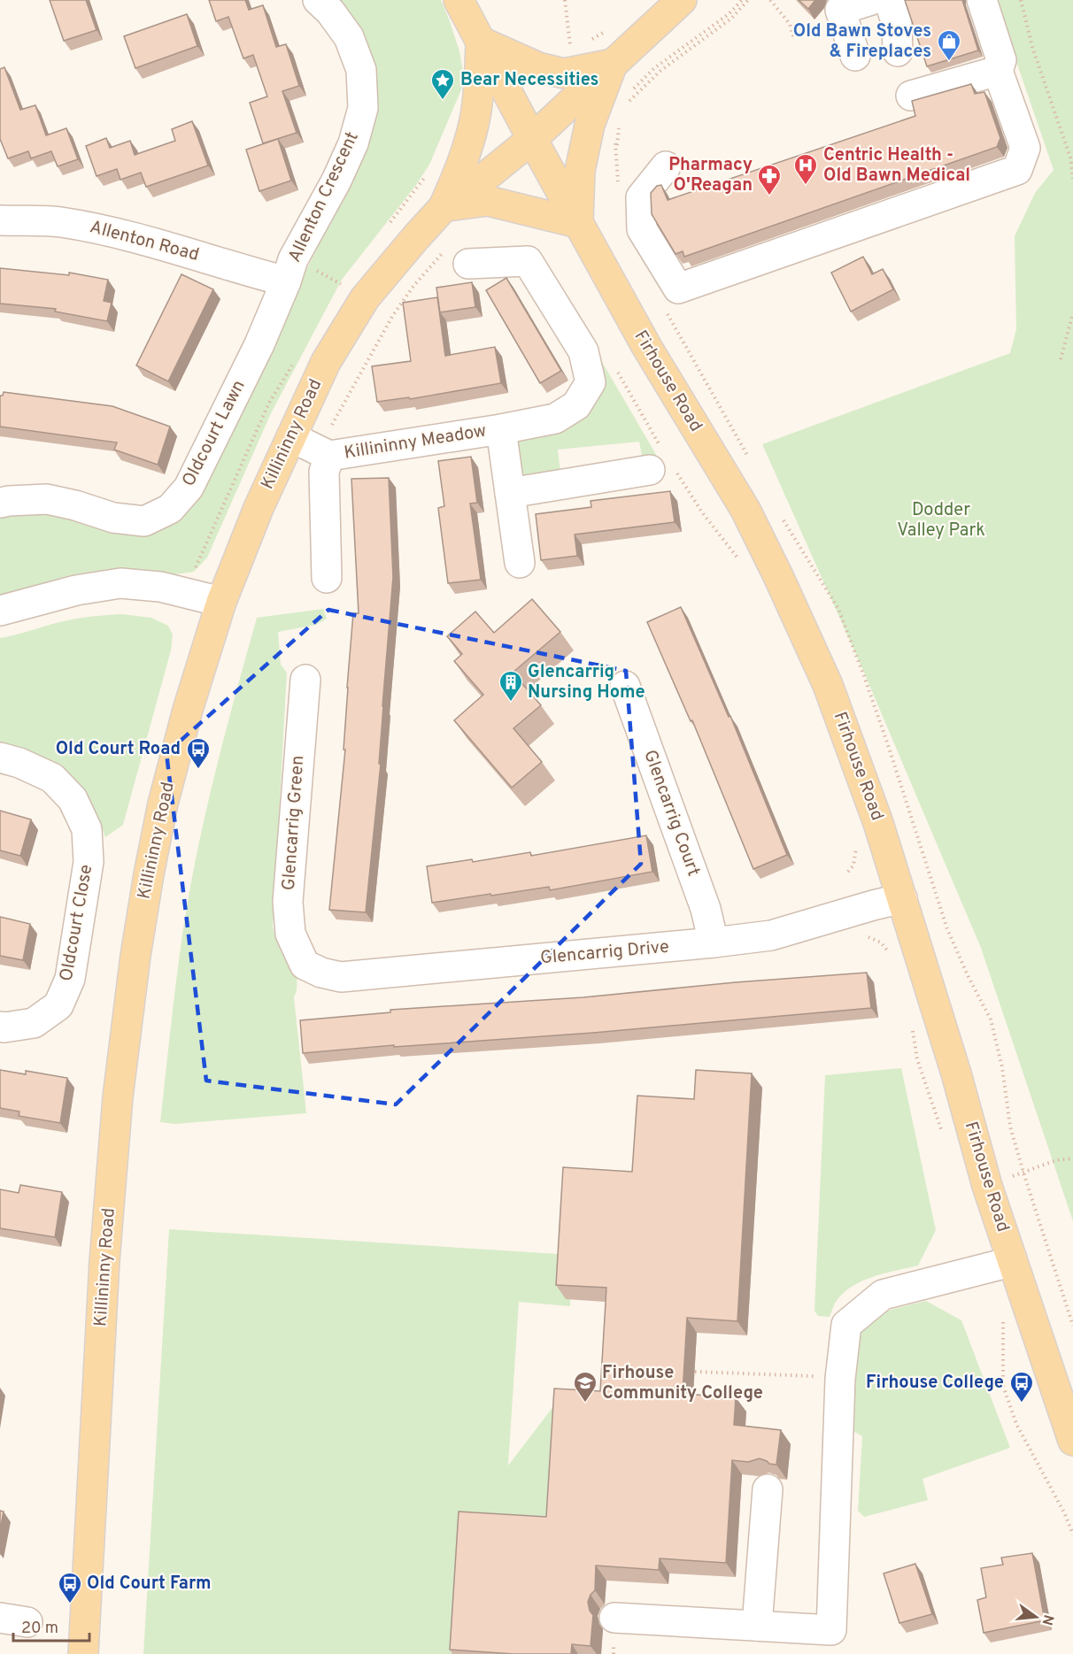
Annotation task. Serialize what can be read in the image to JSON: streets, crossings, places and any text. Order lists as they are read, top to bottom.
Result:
{
  "streets": {
    "main road": ["Firhouse Road", "Killininny Road"],
    "street": [
      "Allenton Crescent",
      "Allenton Road",
      "Oldcourt Lawn",
      "Killininny Meadow",
      "Glencarrig Court",
      "Glencarrig Green",
      "Oldcourt Close",
      "Glencarrig Drive"
    ]
  },
  "crossings": [
    ["Allenton Crescent", "Allenton Road"],
    ["Allenton Crescent", "Oldcourt Lawn"],
    ["Allenton Road", "Oldcourt Lawn"],
    ["Firhouse Road", "Killininny Road"],
    ["Firhouse Road", "Glencarrig Drive"],
    ["Killininny Road", "Killininny Meadow"],
    ["Glencarrig Court", "Glencarrig Drive"],
    ["Glencarrig Green", "Glencarrig Drive"]
  ],
  "parks": ["Dodder Valley Park"],
  "places": {
    "shop": ["Old Bawn Stoves & Fireplaces"],
    "place": ["Bear Necessities"],
    "hospital": ["Centric Health - Old Bawn Medical"],
    "pharmacy": ["Pharmacy O'Reagan"],
    "building": ["Glencarrig Nursing Home"],
    "bus stop": ["Old Court Road", "Firhouse College", "Old Court Farm"],
    "school or university": ["Firhouse Community College"]
  },
  "scale_bar": "20 m",
  "north": "right"
}
